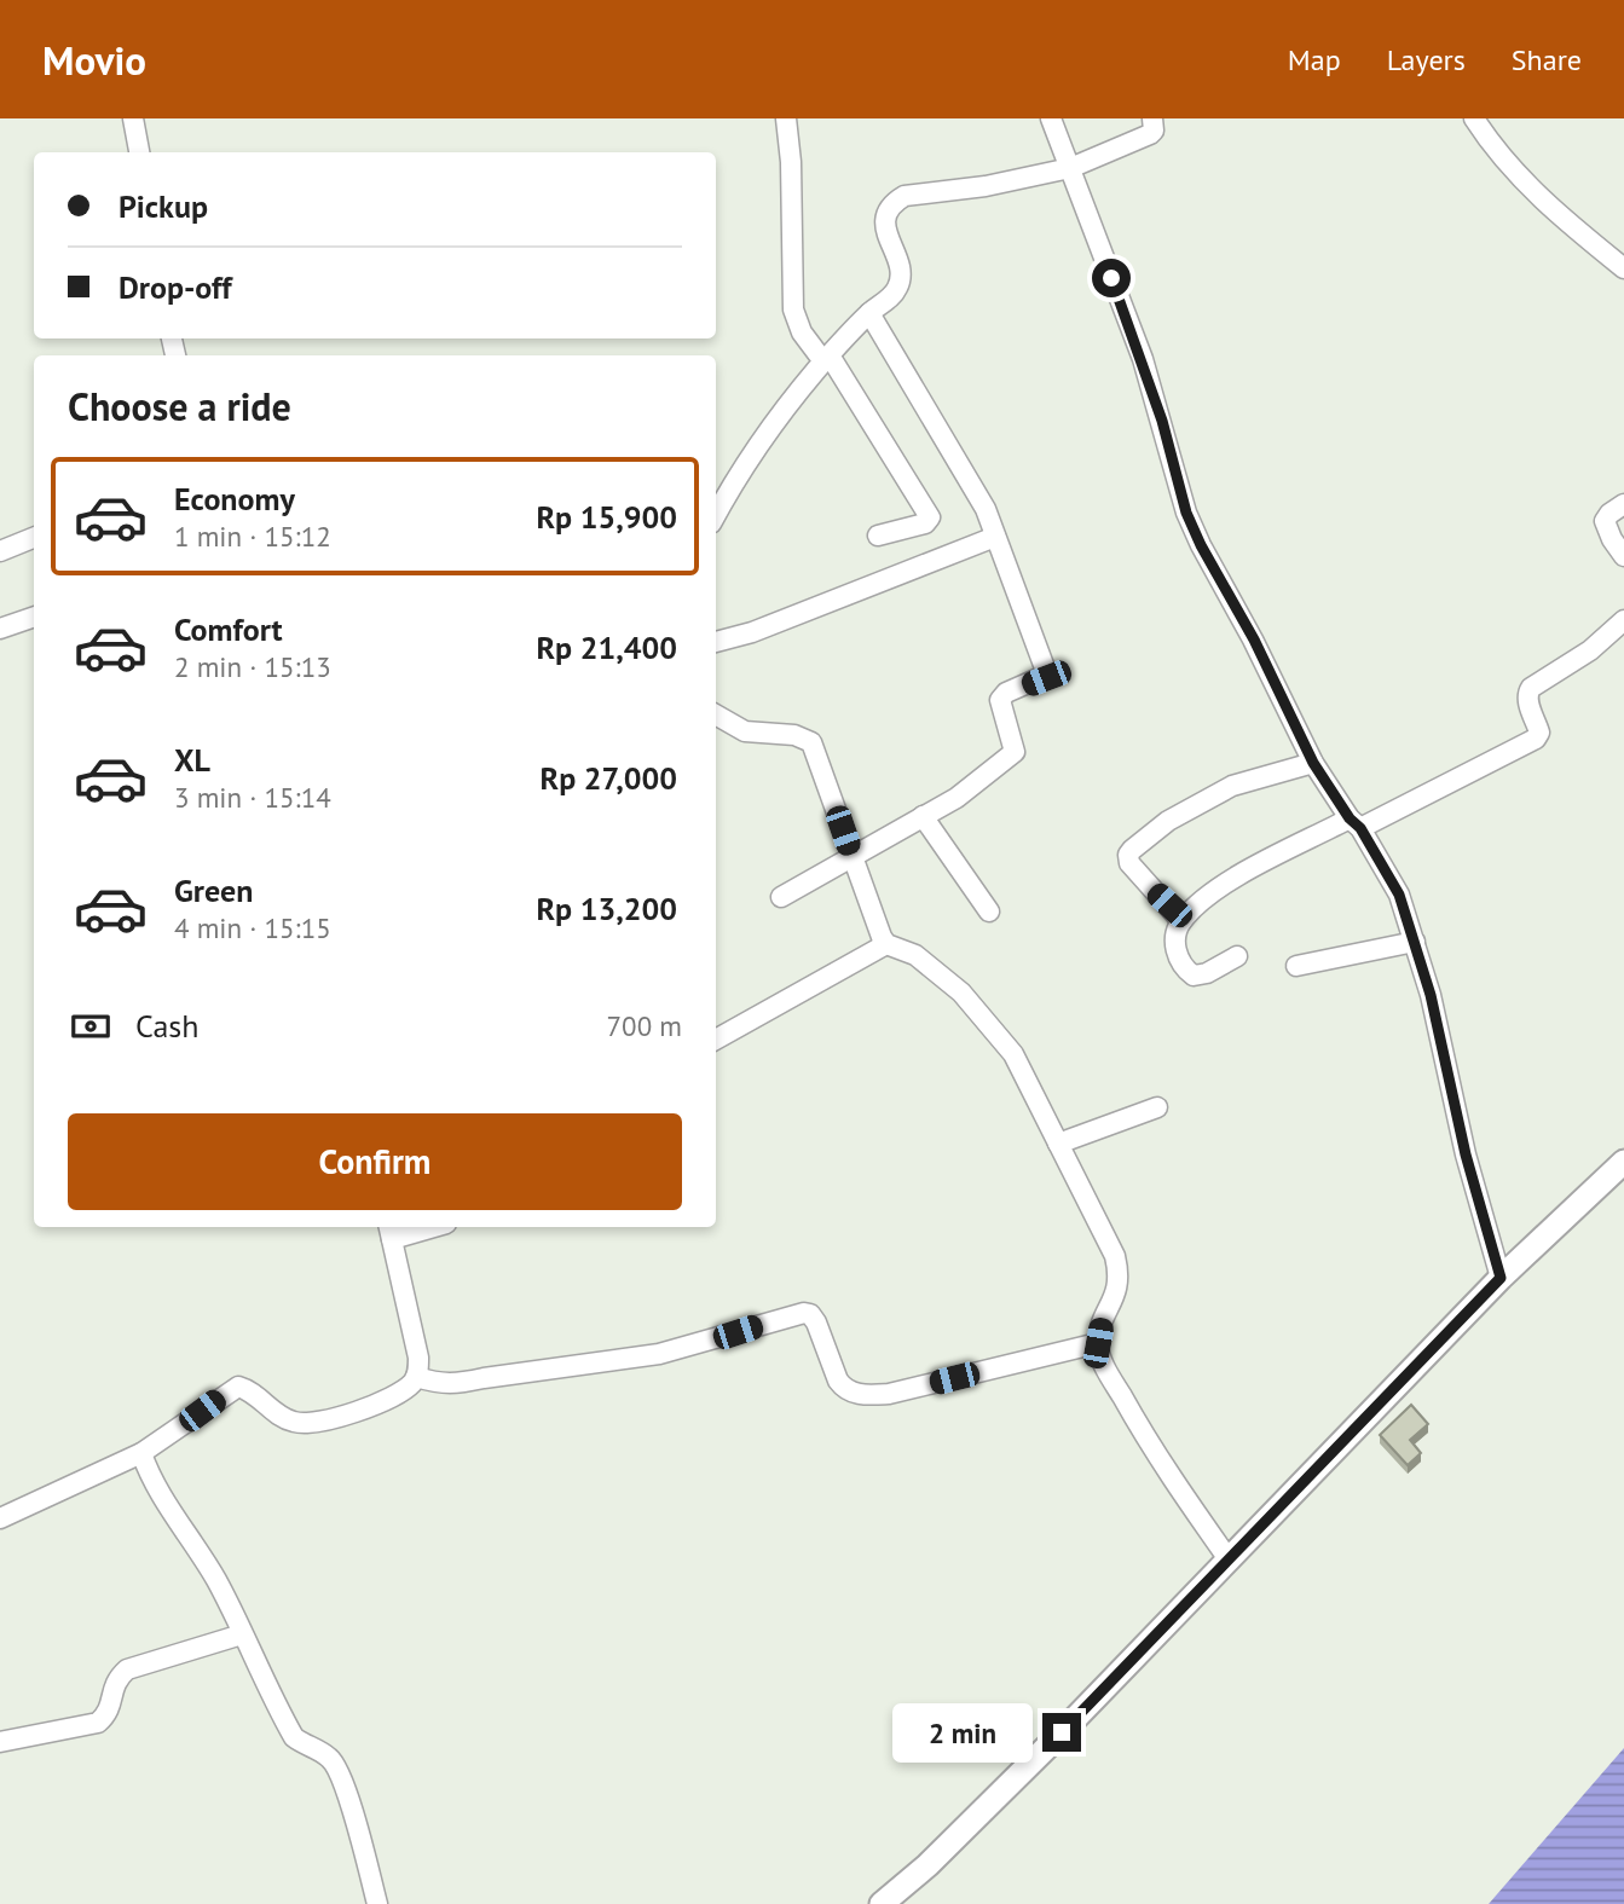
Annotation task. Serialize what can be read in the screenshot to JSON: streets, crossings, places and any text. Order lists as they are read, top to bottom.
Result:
{
  "page": {
    "header": "Movio",
    "nav": ["Map", "Layers", "Share"],
    "banner": ["Pickup", "Drop-off"],
    "heading": "Choose a ride",
    "list": [
      {
        "name": "Economy",
        "note": "1 min · 15:12",
        "value": "Rp 15,900"
      },
      {
        "name": "Comfort",
        "note": "2 min · 15:13",
        "value": "Rp 21,400"
      },
      {
        "name": "XL",
        "note": "3 min · 15:14",
        "value": "Rp 27,000"
      },
      {
        "name": "Green",
        "note": "4 min · 15:15",
        "value": "Rp 13,200"
      }
    ],
    "pay": ["Cash", "700 m"],
    "buttons": "Confirm",
    "bubble": "2 min"
  }
}
